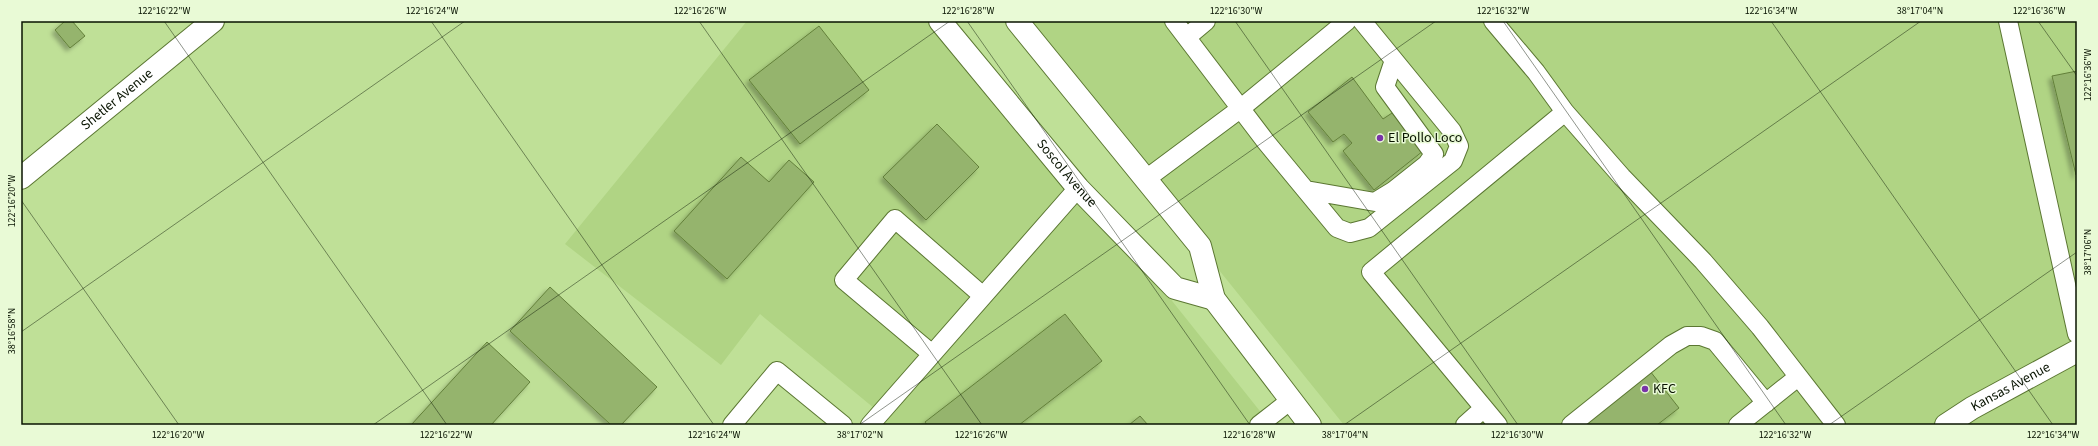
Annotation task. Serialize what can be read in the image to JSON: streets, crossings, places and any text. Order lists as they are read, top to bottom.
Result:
{
  "streets": {
    "main road": ["Shetler Avenue", "Soscol Avenue", "Kansas Avenue"]
  },
  "places": ["El Pollo Loco", "KFC"],
  "coordinates": [
    "122°16'22\"W",
    "122°16'24\"W",
    "122°16'26\"W",
    "122°16'28\"W",
    "122°16'30\"W",
    "122°16'32\"W",
    "122°16'34\"W",
    "38°17'04\"N",
    "122°16'36\"W",
    "122°16'20\"W",
    "38°17'06\"N",
    "38°16'58\"N",
    "38°17'02\"N"
  ]
}
